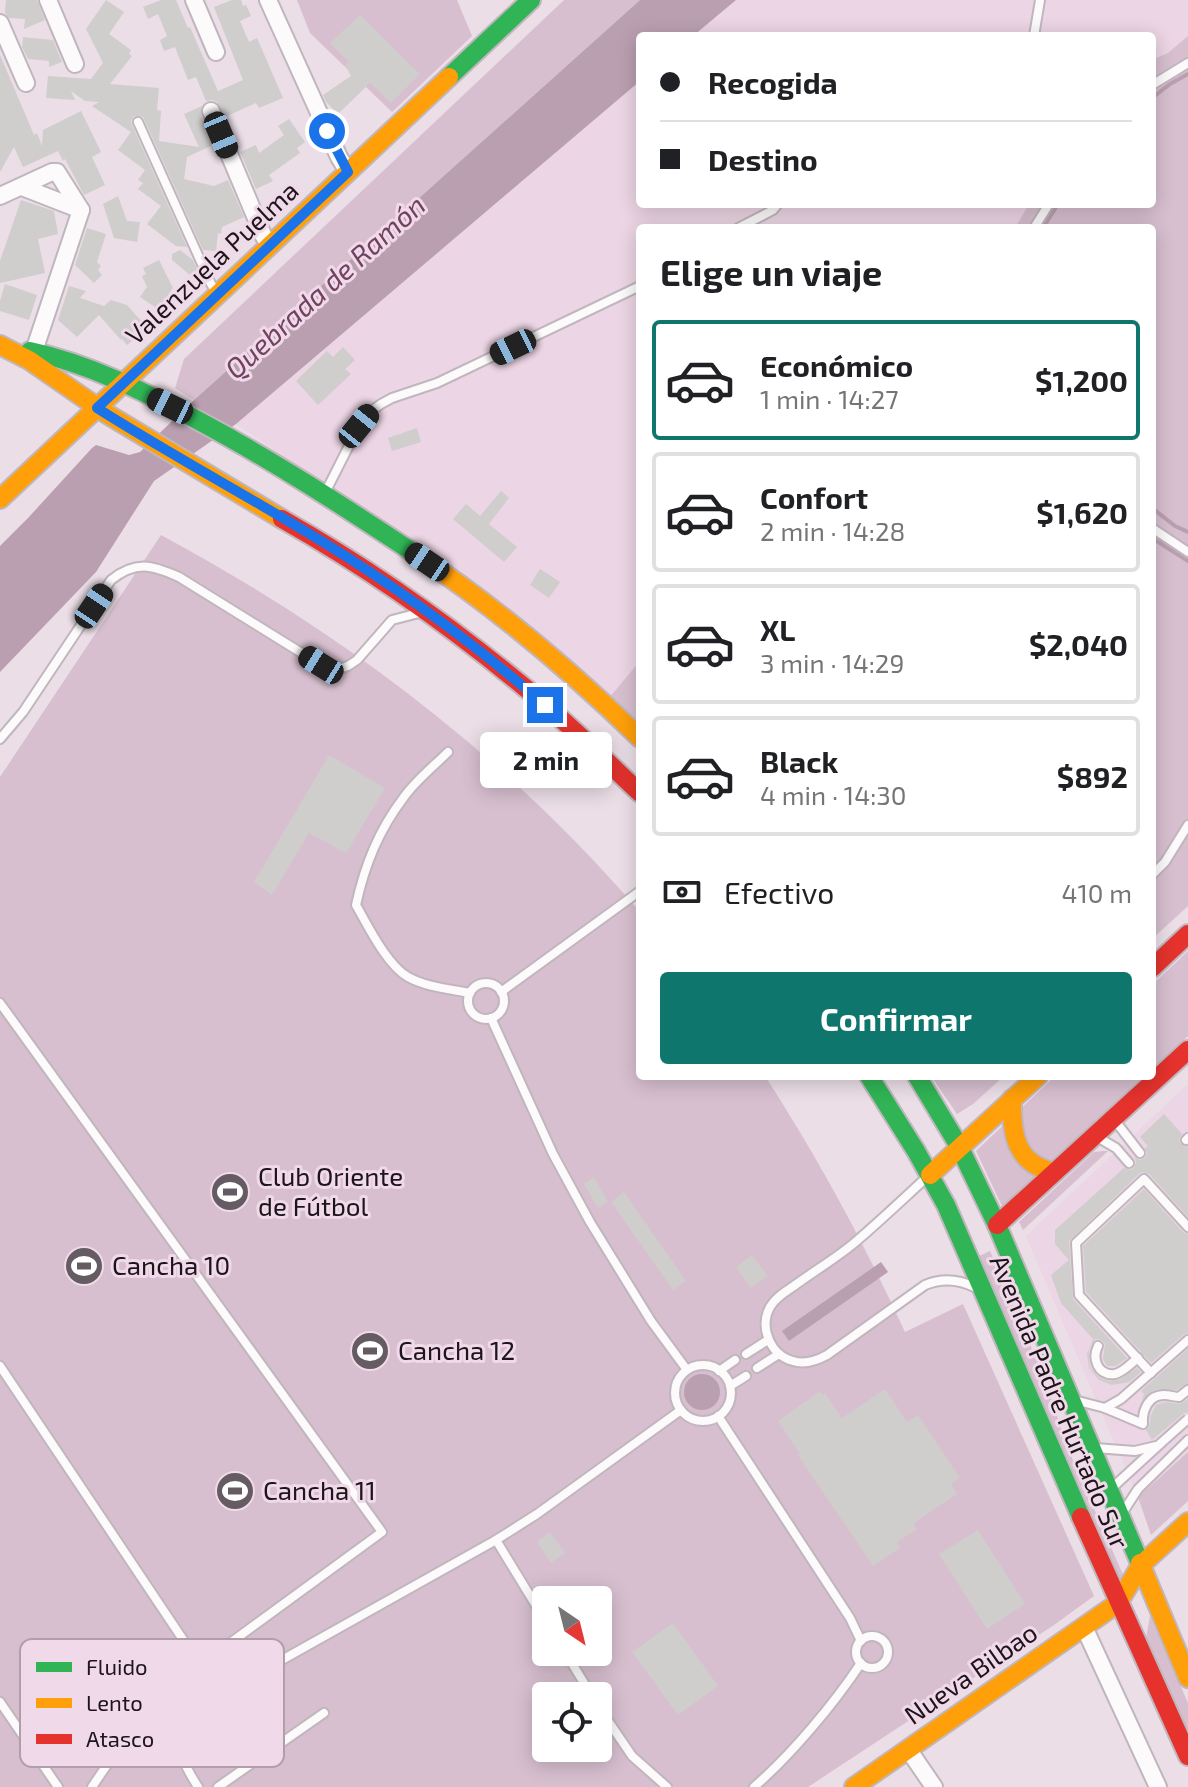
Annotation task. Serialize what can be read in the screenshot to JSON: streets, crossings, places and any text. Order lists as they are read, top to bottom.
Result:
{
  "streets": {
    "main road": ["Valenzuela Puelma", "Avenida Padre Hurtado Sur", "Nueva Bilbao"]
  },
  "crossings": [
    ["Avenida Padre Hurtado Sur", "Nueva Bilbao"]
  ],
  "water": ["Quebrada de Ramón"],
  "places": {
    "sports": [
      "Club Oriente de Fútbol",
      "Cancha 10",
      "Cancha 12",
      "Cancha 11"
    ]
  },
  "legend": ["Fluido", "Lento", "Atasco"],
  "north": "bottom right",
  "page": {
    "banner": ["Recogida", "Destino"],
    "heading": "Elige un viaje",
    "list": [
      {
        "name": "Económico",
        "note": "1 min · 14:27",
        "value": "$1,200"
      },
      {
        "name": "Confort",
        "note": "2 min · 14:28",
        "value": "$1,620"
      },
      {
        "name": "XL",
        "note": "3 min · 14:29",
        "value": "$2,040"
      },
      {
        "name": "Black",
        "note": "4 min · 14:30",
        "value": "$892"
      }
    ],
    "bubble": "2 min",
    "pay": ["Efectivo", "410 m"],
    "buttons": "Confirmar"
  }
}
